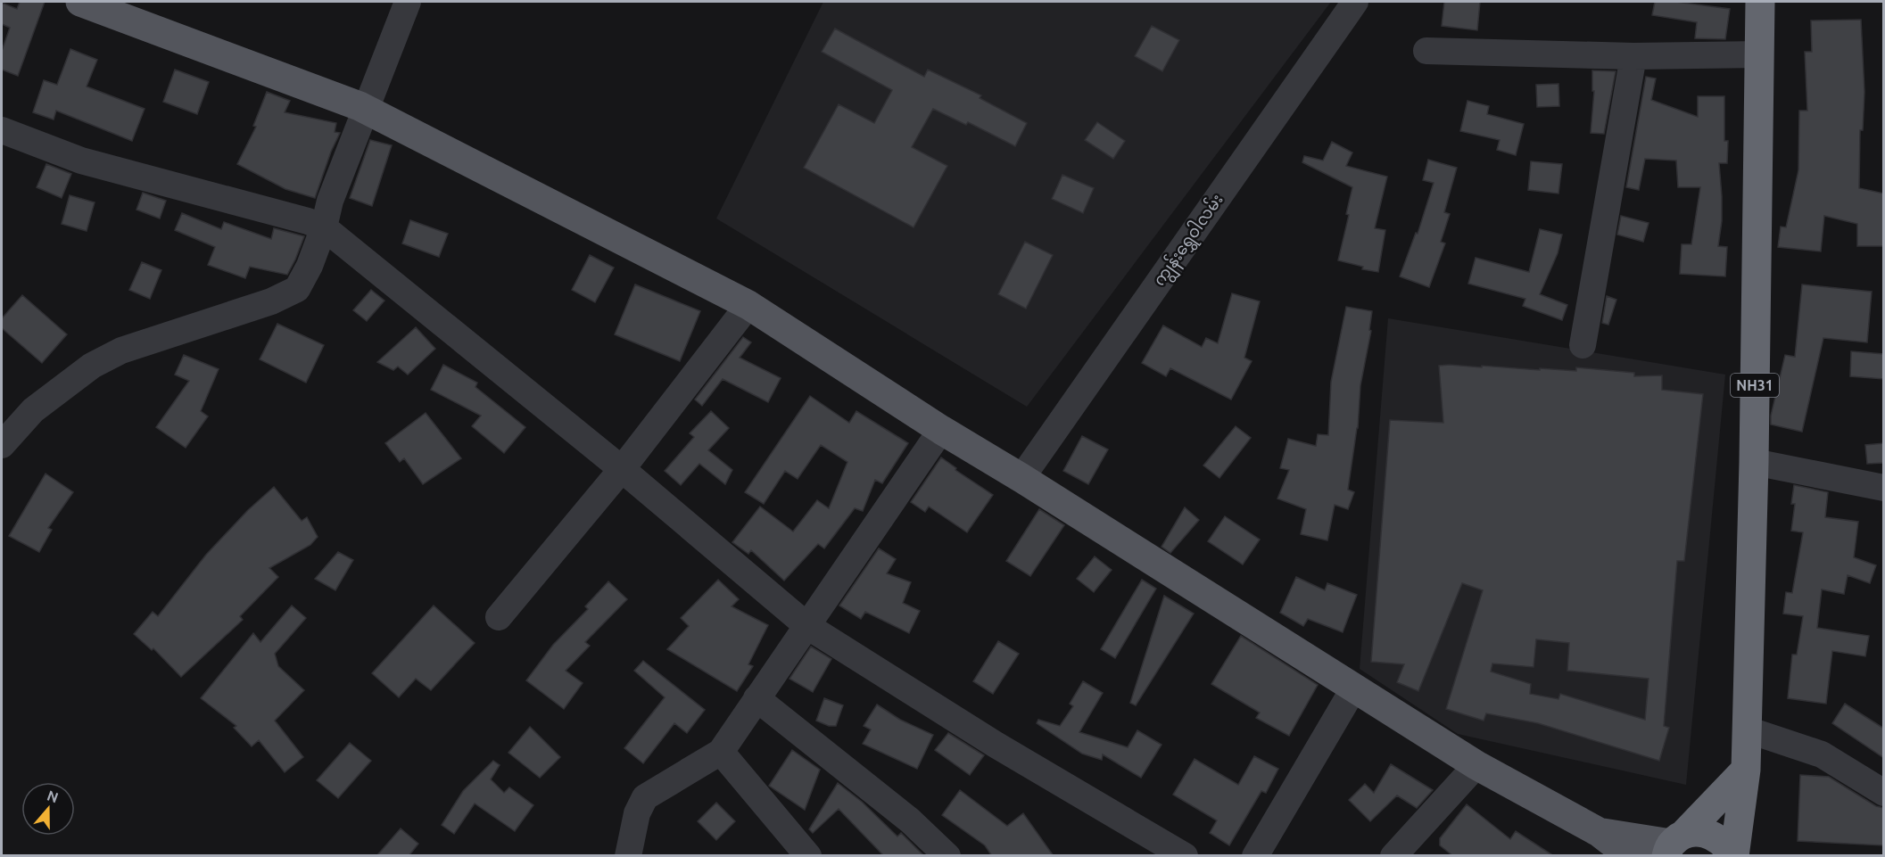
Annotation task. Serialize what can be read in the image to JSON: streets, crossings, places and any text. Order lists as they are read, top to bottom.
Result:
{
  "streets": {
    "highway": ["NH31"],
    "street": ["ကျွန်းရွှေဝါလမ်း"]
  },
  "north": "top"
}
